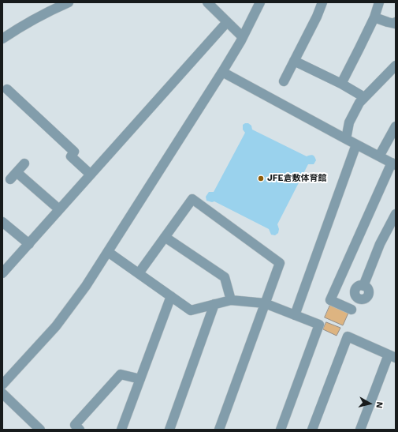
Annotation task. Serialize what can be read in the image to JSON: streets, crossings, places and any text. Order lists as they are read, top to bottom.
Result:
{
  "places": ["JFE倉敷体育館"],
  "north": "right"
}
